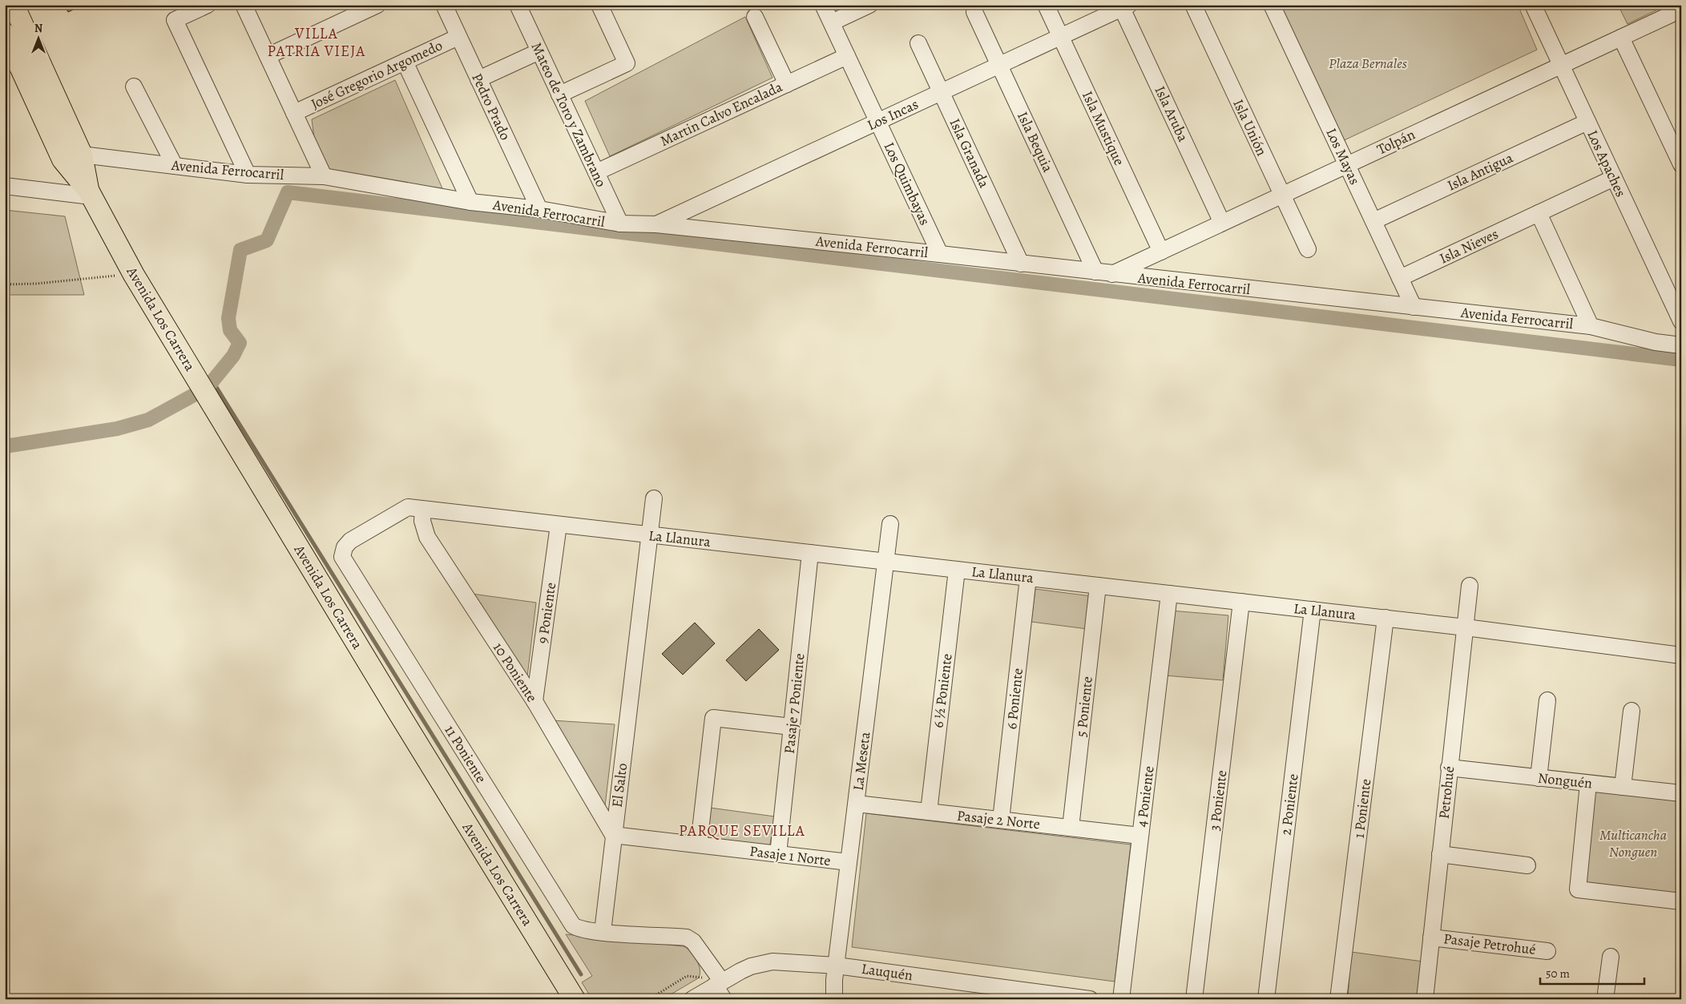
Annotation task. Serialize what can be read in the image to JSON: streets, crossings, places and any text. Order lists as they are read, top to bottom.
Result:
{
  "streets": {
    "main road": ["Avenida Los Carrera"],
    "street": [
      "José Gregorio Argomedo",
      "Pedro Prado",
      "Martin Calvo Encalada",
      "Isla Aruba",
      "Mateo de Toro y Zambrano",
      "Los Incas",
      "Isla Unión",
      "Isla Mustique",
      "Isla Bequia",
      "Tolpán",
      "Isla Granada",
      "Los Mayas",
      "Los Apaches",
      "Avenida Ferrocarril",
      "Isla Antigua",
      "Los Quimbayas",
      "Isla Nieves",
      "La Llanura",
      "9 Poniente",
      "10 Poniente",
      "6 ½ Poniente",
      "6 Poniente",
      "Pasaje 7 Poniente",
      "5 Poniente",
      "11 Poniente",
      "La Meseta",
      "Nonguén",
      "El Salto",
      "Petrohué",
      "4 Poniente",
      "3 Poniente",
      "2 Poniente",
      "1 Poniente",
      "Pasaje 2 Norte",
      "Pasaje 1 Norte",
      "Pasaje Petrohué",
      "Lauquén"
    ]
  },
  "crossings": [
    ["José Gregorio Argomedo", "Pedro Prado"],
    ["Pedro Prado", "Avenida Ferrocarril"],
    ["Martin Calvo Encalada", "Mateo de Toro y Zambrano"],
    ["Martin Calvo Encalada", "Los Quimbayas"],
    ["Isla Aruba", "Los Incas"],
    ["Isla Aruba", "Tolpán"],
    ["Mateo de Toro y Zambrano", "Avenida Ferrocarril"],
    ["Los Incas", "Isla Mustique"],
    ["Los Incas", "Isla Bequia"],
    ["Los Incas", "Isla Granada"],
    ["Los Incas", "Avenida Ferrocarril"],
    ["Los Incas", "Los Quimbayas"],
    ["Isla Unión", "Tolpán"],
    ["Isla Mustique", "Tolpán"],
    ["Isla Bequia", "Tolpán"],
    ["Isla Bequia", "Avenida Ferrocarril"],
    ["Tolpán", "Los Mayas"],
    ["Tolpán", "Los Apaches"],
    ["Tolpán", "Avenida Ferrocarril"],
    ["Isla Granada", "Avenida Ferrocarril"],
    ["Los Mayas", "Avenida Ferrocarril"],
    ["Los Mayas", "Isla Antigua"],
    ["Los Mayas", "Isla Nieves"],
    ["Los Apaches", "Isla Antigua"],
    ["Los Apaches", "Isla Nieves"],
    ["Avenida Ferrocarril", "Los Quimbayas"],
    ["Avenida Ferrocarril", "Avenida Los Carrera"],
    ["La Llanura", "9 Poniente"],
    ["La Llanura", "10 Poniente"],
    ["La Llanura", "6 ½ Poniente"],
    ["La Llanura", "6 Poniente"],
    ["La Llanura", "Pasaje 7 Poniente"],
    ["La Llanura", "5 Poniente"],
    ["La Llanura", "11 Poniente"],
    ["La Llanura", "La Meseta"],
    ["La Llanura", "El Salto"],
    ["La Llanura", "Petrohué"],
    ["La Llanura", "4 Poniente"],
    ["La Llanura", "3 Poniente"],
    ["La Llanura", "2 Poniente"],
    ["La Llanura", "1 Poniente"],
    ["9 Poniente", "10 Poniente"],
    ["10 Poniente", "El Salto"],
    ["10 Poniente", "Pasaje 1 Norte"],
    ["6 ½ Poniente", "Pasaje 2 Norte"],
    ["6 Poniente", "Pasaje 2 Norte"],
    ["Pasaje 7 Poniente", "Pasaje 1 Norte"],
    ["5 Poniente", "Pasaje 2 Norte"],
    ["11 Poniente", "El Salto"],
    ["La Meseta", "Pasaje 2 Norte"],
    ["La Meseta", "Pasaje 1 Norte"],
    ["La Meseta", "Lauquén"],
    ["Nonguén", "Petrohué"],
    ["El Salto", "Pasaje 1 Norte"],
    ["Petrohué", "Pasaje Petrohué"],
    ["4 Poniente", "Pasaje 2 Norte"]
  ],
  "districts": ["VILLA PATRIA VIEJA", "PARQUE SEVILLA"],
  "parks": ["Plaza Bernales", "Multicancha Nonguen"],
  "scale_bar": "50 m",
  "north": "top"
}
